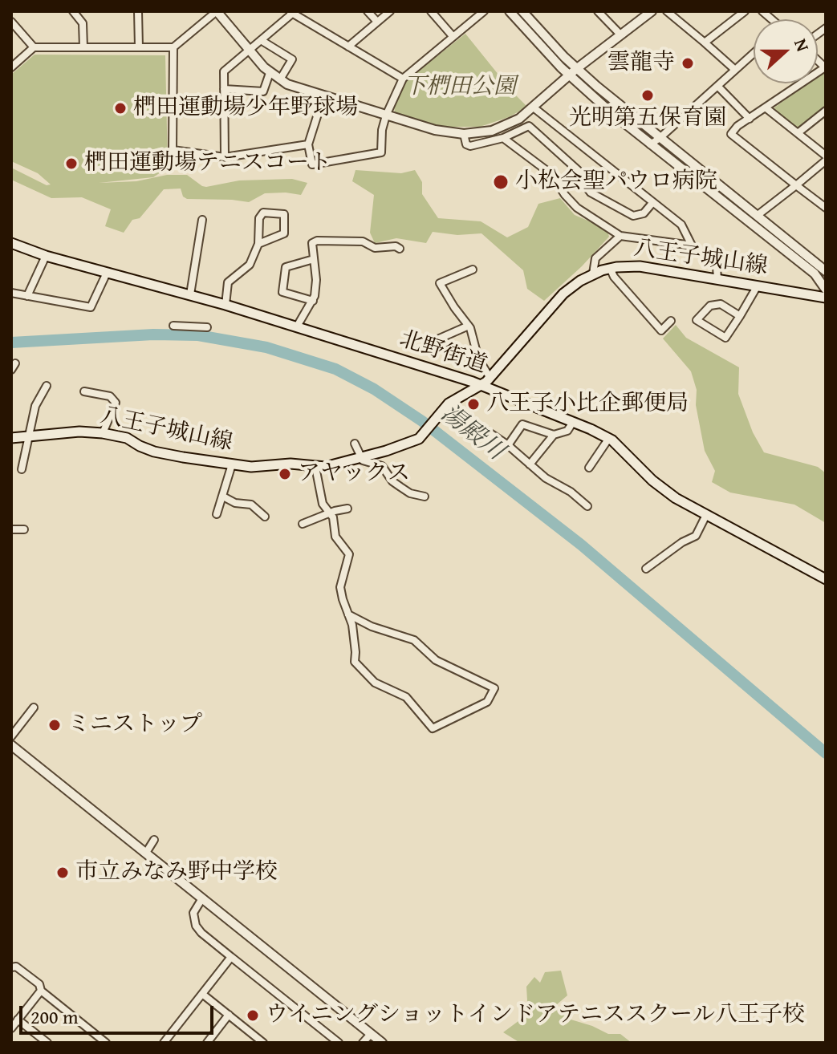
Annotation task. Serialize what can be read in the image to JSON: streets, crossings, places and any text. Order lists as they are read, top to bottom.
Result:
{
  "streets": {
    "main road": ["八王子城山線", "北野街道"]
  },
  "crossings": [
    ["八王子城山線", "北野街道"]
  ],
  "water": ["湯殿川"],
  "parks": ["下椚田公園"],
  "places": [
    "雲龍寺",
    "光明第五保育園",
    "椚田運動場少年野球場",
    "椚田運動場テニスコート",
    "小松会聖パウロ病院",
    "八王子小比企郵便局",
    "アヤックス",
    "ミニストップ",
    "市立みなみ野中学校",
    "ウイニングショットインドアテニススクール八王子校"
  ],
  "scale_bar": "200 m",
  "north": "right"
}
